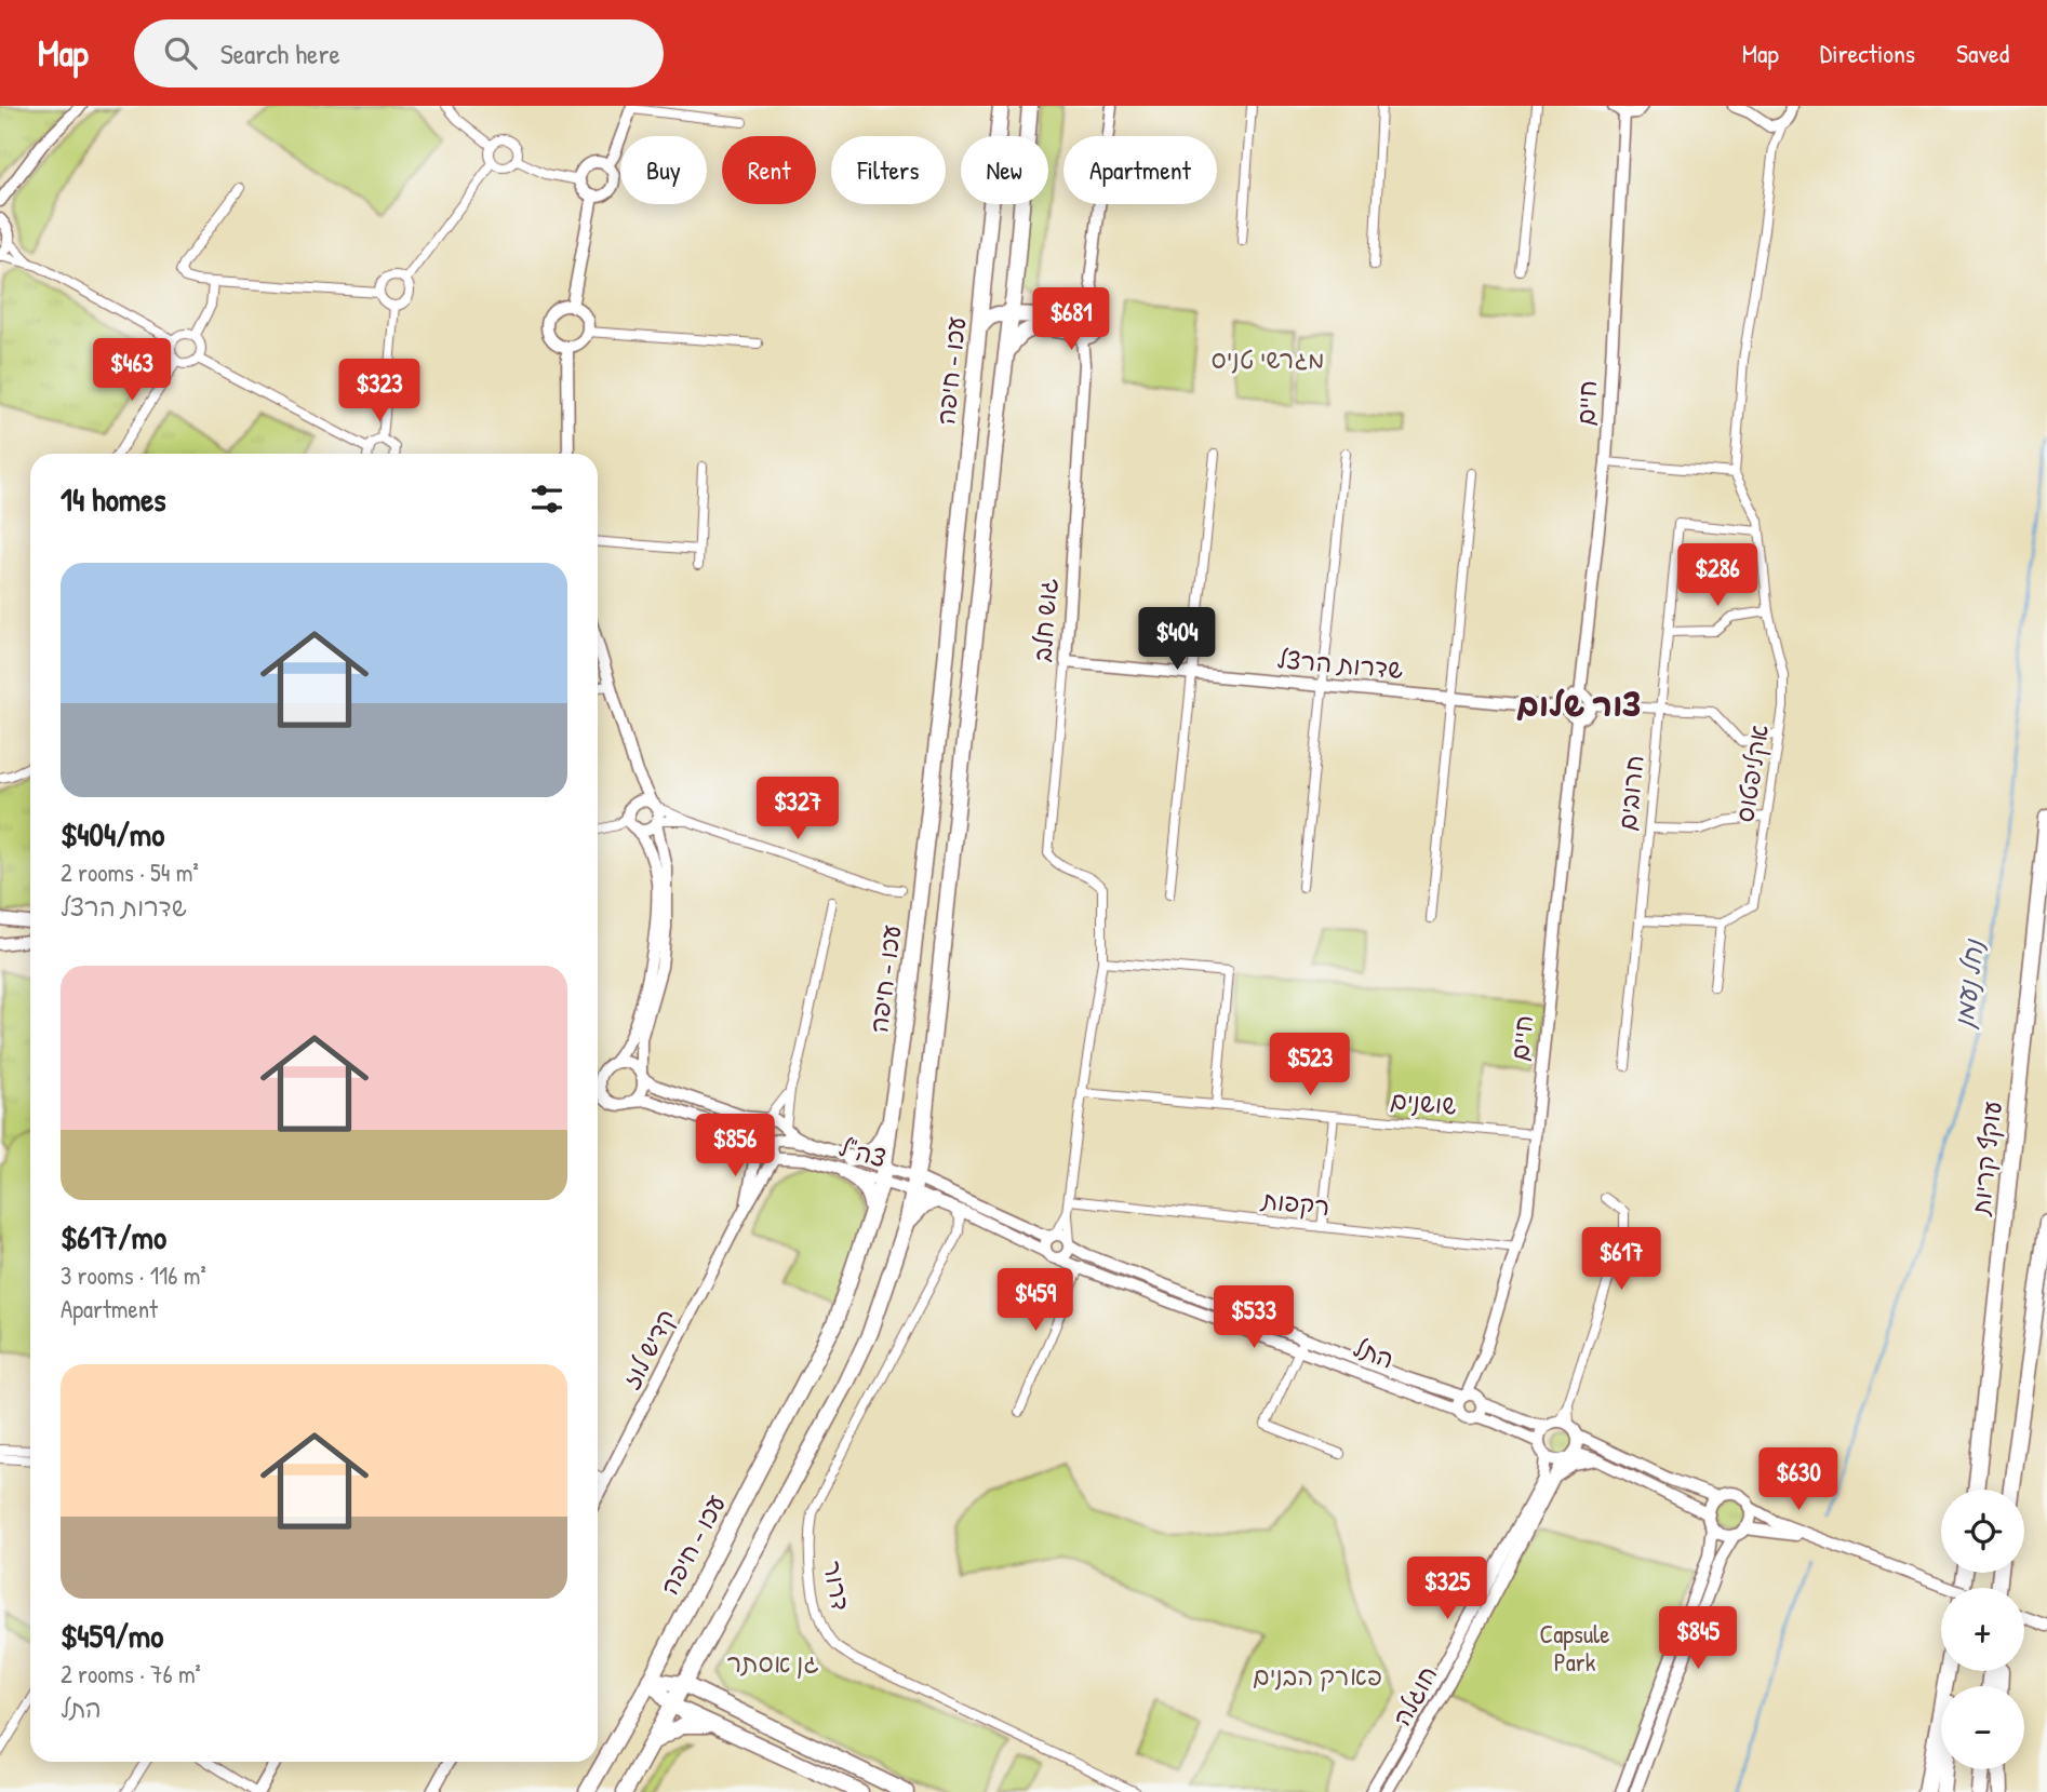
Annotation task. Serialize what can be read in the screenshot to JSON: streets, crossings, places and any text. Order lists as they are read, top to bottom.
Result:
{
  "streets": {
    "highway": ["עכו - חיפה", "עוקף קריות"],
    "street": [
      "חיים",
      "גוש חלב",
      "שדרות הרצל",
      "אקליפטוס",
      "חרובים",
      "שושנים",
      "צה\"ל",
      "רקפות",
      "קדיש לוז",
      "התל",
      "דרור",
      "חוגלה"
    ]
  },
  "crossings": [
    ["עכו - חיפה", "צה\"ל"],
    ["חיים", "שדרות הרצל"],
    ["חיים", "שושנים"],
    ["חיים", "רקפות"],
    ["חיים", "התל"],
    ["גוש חלב", "שדרות הרצל"],
    ["אקליפטוס", "חרובים"],
    ["צה\"ל", "קדיש לוז"]
  ],
  "districts": ["צור שלום"],
  "water": ["נחל נעמן"],
  "parks": [
    "מגרשי טניס",
    "Capsule Park",
    "גן אסתר",
    "פארק הבנים"
  ],
  "page": {
    "header": "Map",
    "search": "Search here",
    "nav": ["Map", "Directions", "Saved"],
    "chip": [
      "Buy",
      "Rent",
      "Filters",
      "New",
      "Apartment"
    ],
    "price": [
      "$681",
      "$463",
      "$323",
      "$286",
      "$404",
      "$327",
      "$523",
      "$856",
      "$617",
      "$459",
      "$533",
      "$630",
      "$325",
      "$845"
    ],
    "heading": "14 homes",
    "list": [
      {
        "name": "$404/mo",
        "note": "2 rooms · 54 m² · שדרות הרצל"
      },
      {
        "name": "$617/mo",
        "note": "3 rooms · 116 m² · Apartment"
      },
      {
        "name": "$459/mo",
        "note": "2 rooms · 76 m² · התל"
      }
    ],
    "map_buttons": ["+", "−"]
  }
}
